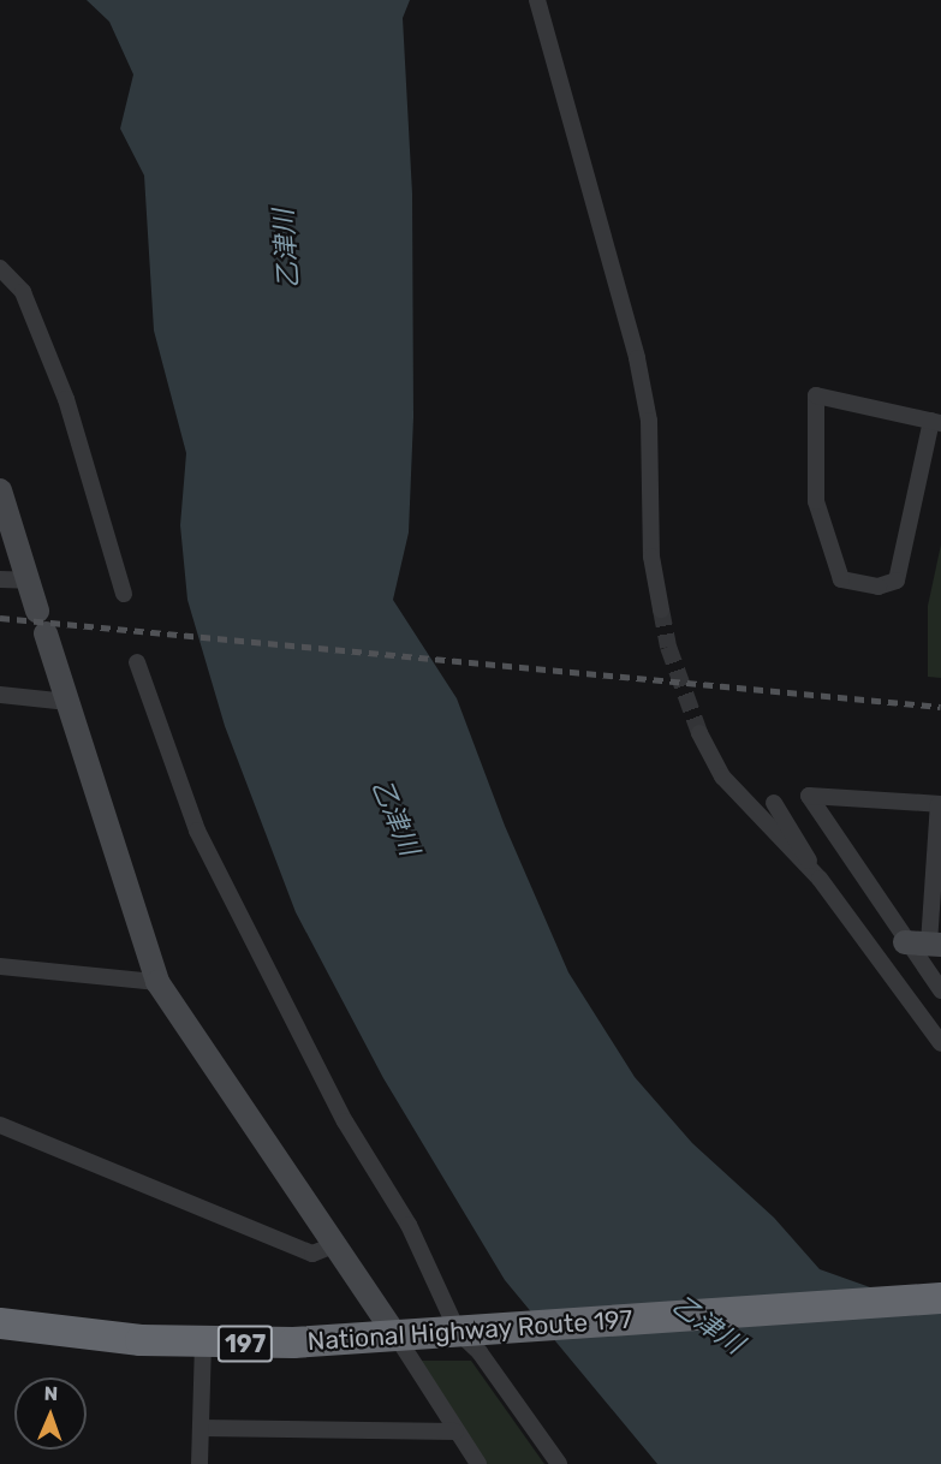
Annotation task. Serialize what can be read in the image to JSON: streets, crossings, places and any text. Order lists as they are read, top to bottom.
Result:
{
  "streets": {
    "highway": ["National Highway Route 197", "197"]
  },
  "water": ["乙津川"],
  "north": "top"
}
